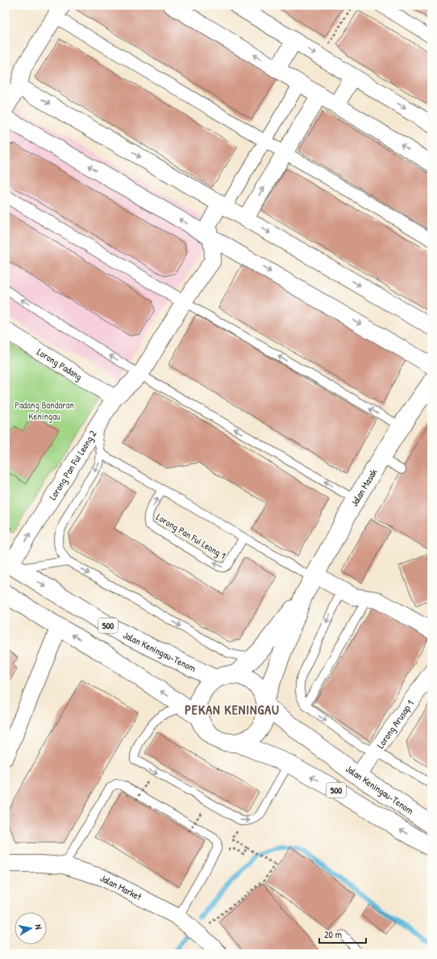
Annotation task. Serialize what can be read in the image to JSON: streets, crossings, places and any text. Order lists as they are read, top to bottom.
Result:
{
  "streets": {
    "main road": ["Jalan Masak", "500", "Jalan Keningau-Tenom"],
    "street": [
      "Lorong Padang",
      "Lorong Pan Fui Leong 2",
      "Lorong Arusap 1",
      "Jalan Market"
    ],
    "lane": ["Lorong Pan Fui Leong 1"]
  },
  "crossings": [
    ["Lorong Pan Fui Leong 2", "Jalan Masak"],
    ["Lorong Pan Fui Leong 2", "Jalan Keningau-Tenom"],
    ["Jalan Masak", "500"],
    ["Jalan Masak", "Jalan Keningau-Tenom"],
    ["500", "Jalan Keningau-Tenom"],
    ["Jalan Keningau-Tenom", "Lorong Arusap 1"]
  ],
  "districts": ["PEKAN KENINGAU"],
  "parks": ["Padang Bandaran Keningau"],
  "scale_bar": "20 m",
  "north": "right"
}
